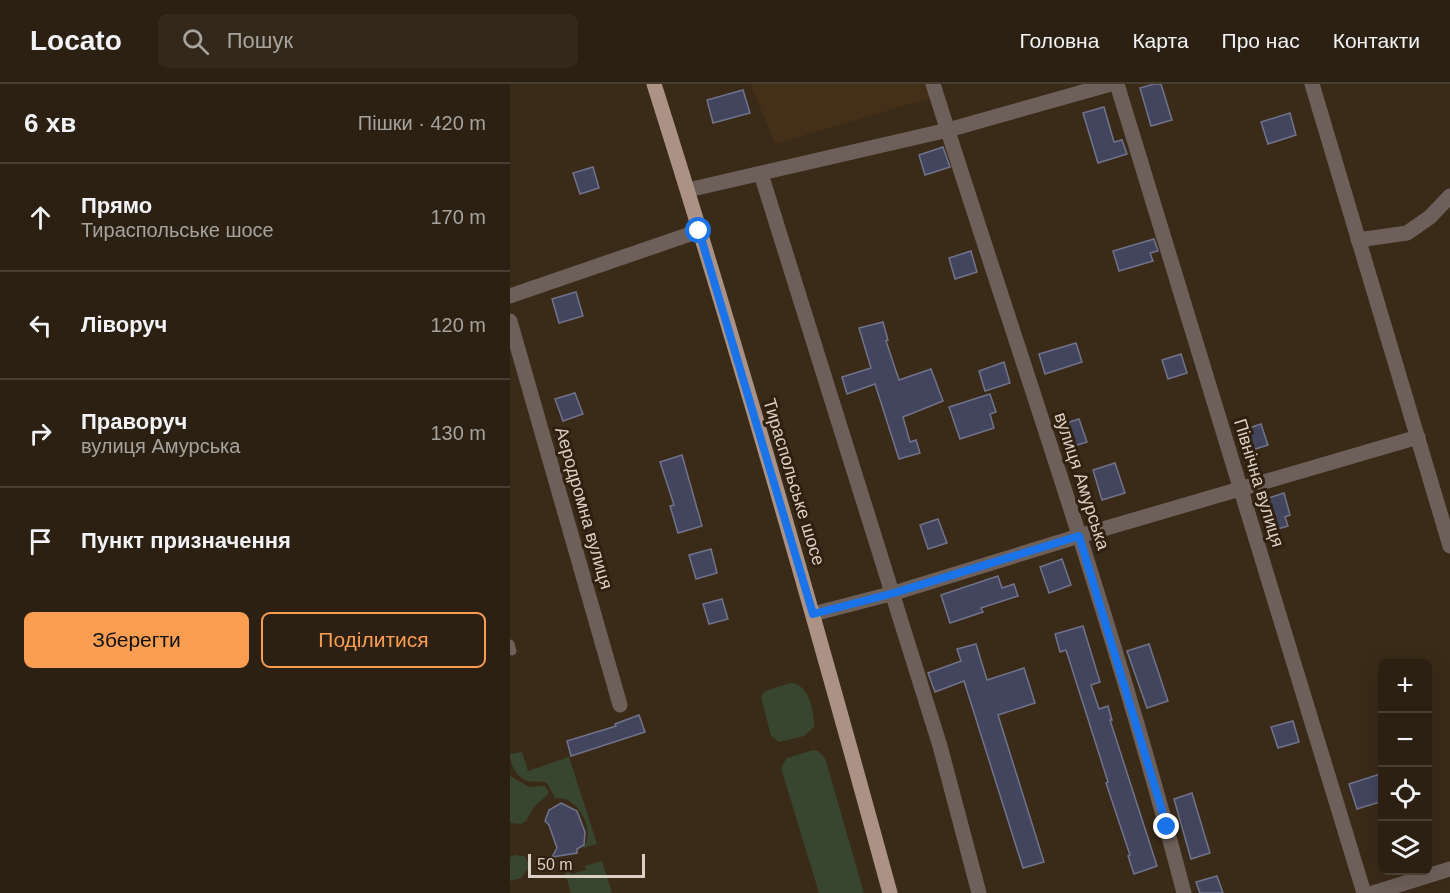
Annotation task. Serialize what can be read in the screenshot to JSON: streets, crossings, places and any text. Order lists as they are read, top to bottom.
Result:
{
  "streets": {
    "main road": ["Тираспольське шосе"],
    "street": ["вулиця Амурська", "Північна вулиця", "Аеродромна вулиця"]
  },
  "scale_bar": "50 m",
  "page": {
    "header": "Locato",
    "search": "Пошук",
    "nav": [
      "Головна",
      "Карта",
      "Про нас",
      "Контакти"
    ],
    "heading": ["6 хв", "Пішки · 420 m"],
    "list": [
      ["Прямо", "Тираспольське шосе", "170 m"],
      ["Ліворуч", "120 m"],
      ["Праворуч", "вулиця Амурська", "130 m"],
      "Пункт призначення"
    ],
    "buttons": ["Зберегти", "Поділитися"],
    "map_buttons": ["+", "−"],
    "scale": "50 m"
  }
}
